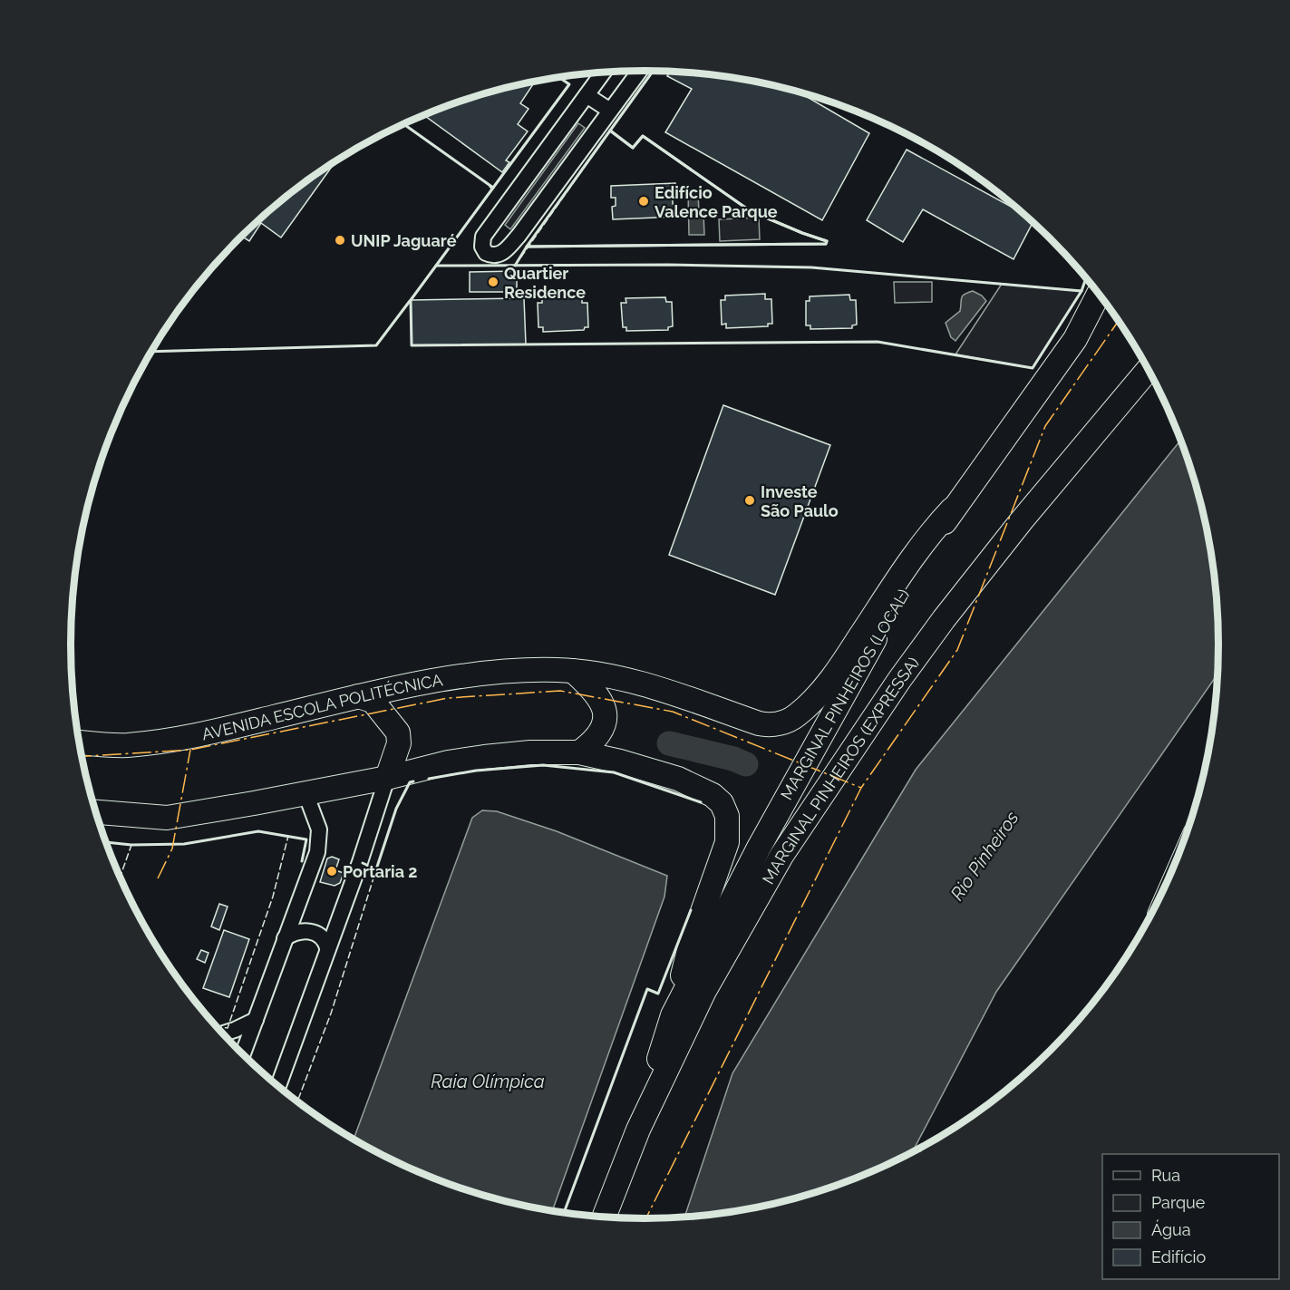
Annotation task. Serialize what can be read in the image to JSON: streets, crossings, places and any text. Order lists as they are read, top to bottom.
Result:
{
  "streets": {
    "highway": ["MARGINAL PINHEIROS (LOCAL)", "AVENIDA ESCOLA POLITÉCNICA", "MARGINAL PINHEIROS (EXPRESSA)"]
  },
  "crossings": [
    ["MARGINAL PINHEIROS (LOCAL)", "AVENIDA ESCOLA POLITÉCNICA"],
    ["MARGINAL PINHEIROS (LOCAL)", "MARGINAL PINHEIROS (EXPRESSA)"]
  ],
  "water": ["Rio Pinheiros", "Raia Olímpica"],
  "places": [
    "Edifício Valence Parque",
    "UNIP Jaguaré",
    "Quartier Residence",
    "Investe São Paulo",
    "Portaria 2"
  ],
  "legend": [
    "Rua",
    "Parque",
    "Água",
    "Edifício"
  ]
}
